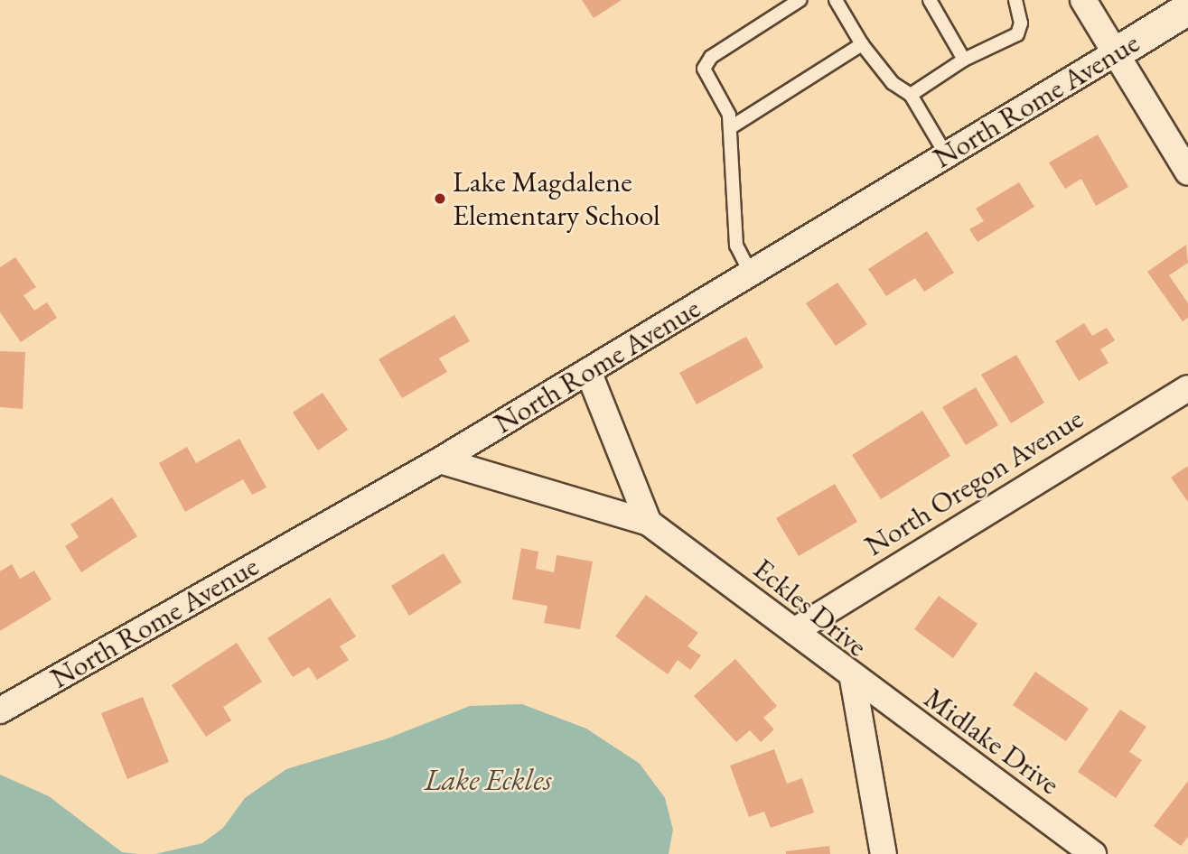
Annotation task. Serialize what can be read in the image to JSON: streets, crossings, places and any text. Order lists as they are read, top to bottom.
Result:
{
  "streets": {
    "street": [
      "North Rome Avenue",
      "North Oregon Avenue",
      "Eckles Drive",
      "Midlake Drive"
    ]
  },
  "crossings": [
    ["North Rome Avenue", "Eckles Drive"],
    ["North Oregon Avenue", "Eckles Drive"],
    ["Eckles Drive", "Midlake Drive"]
  ],
  "water": ["Lake Eckles"],
  "places": ["Lake Magdalene Elementary School"]
}
